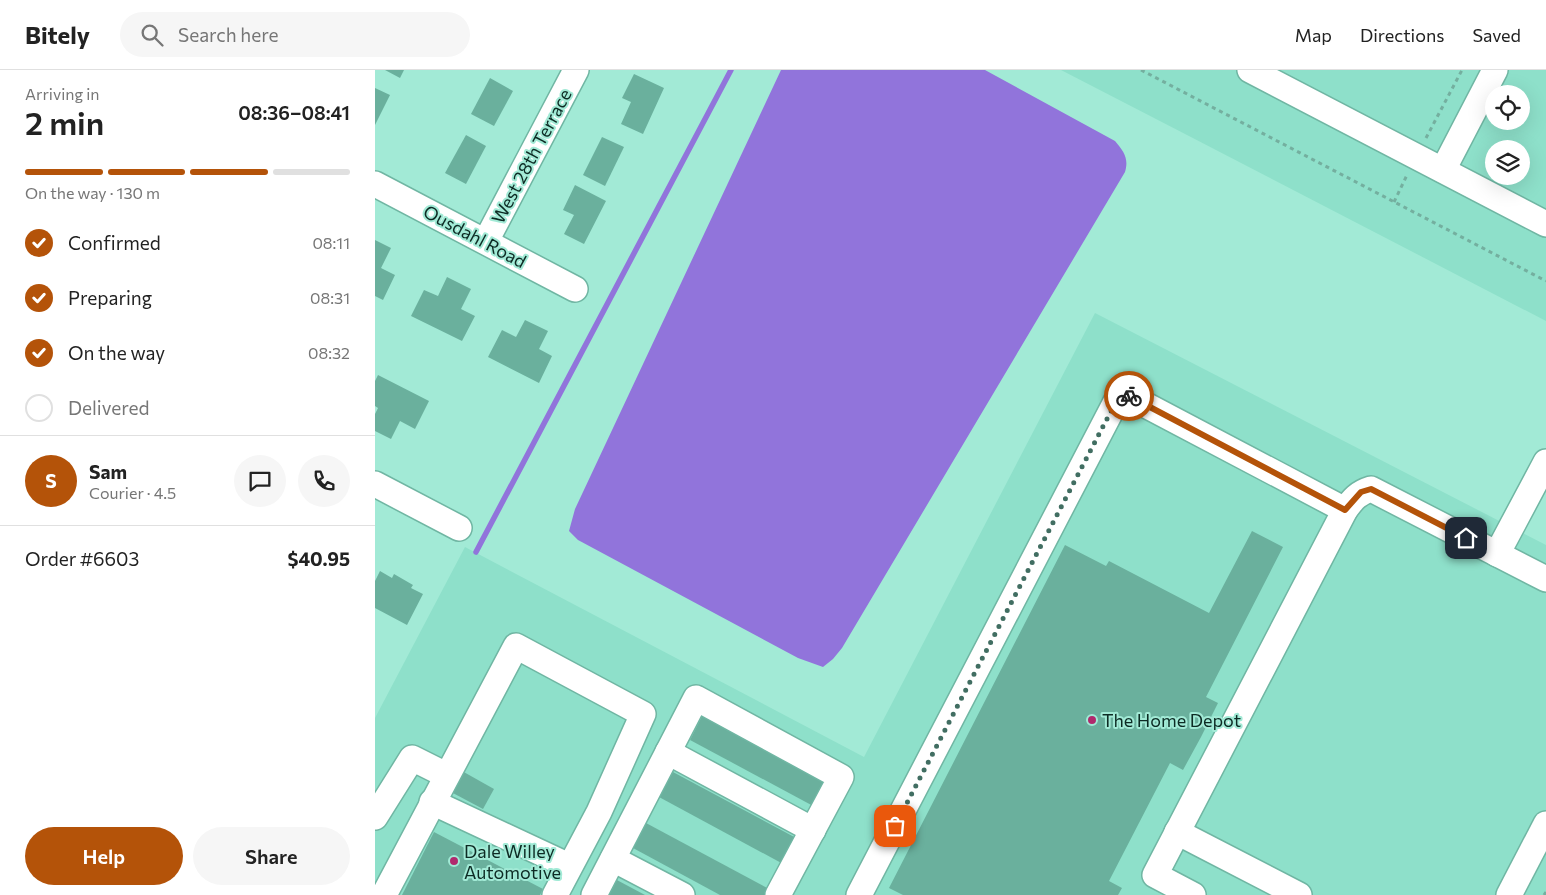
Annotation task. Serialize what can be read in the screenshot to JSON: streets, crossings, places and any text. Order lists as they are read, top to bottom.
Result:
{
  "streets": {
    "street": ["West 28th Terrace", "Ousdahl Road"]
  },
  "crossings": [
    ["West 28th Terrace", "Ousdahl Road"]
  ],
  "places": ["The Home Depot", "Dale Willey Automotive"],
  "page": {
    "header": "Bitely",
    "search": "Search here",
    "nav": ["Map", "Directions", "Saved"],
    "heading": ["2 min", "Arriving in", "08:36–08:41"],
    "panel": [
      "Sam",
      "Courier · 4.5",
      "Order #6603",
      "$40.95"
    ],
    "bar": "On the way · 130 m",
    "list": [
      ["Confirmed", "08:11"],
      ["Preparing", "08:31"],
      ["On the way", "08:32"],
      "Delivered"
    ],
    "round": "S",
    "buttons": ["Help", "Share"]
  }
}
